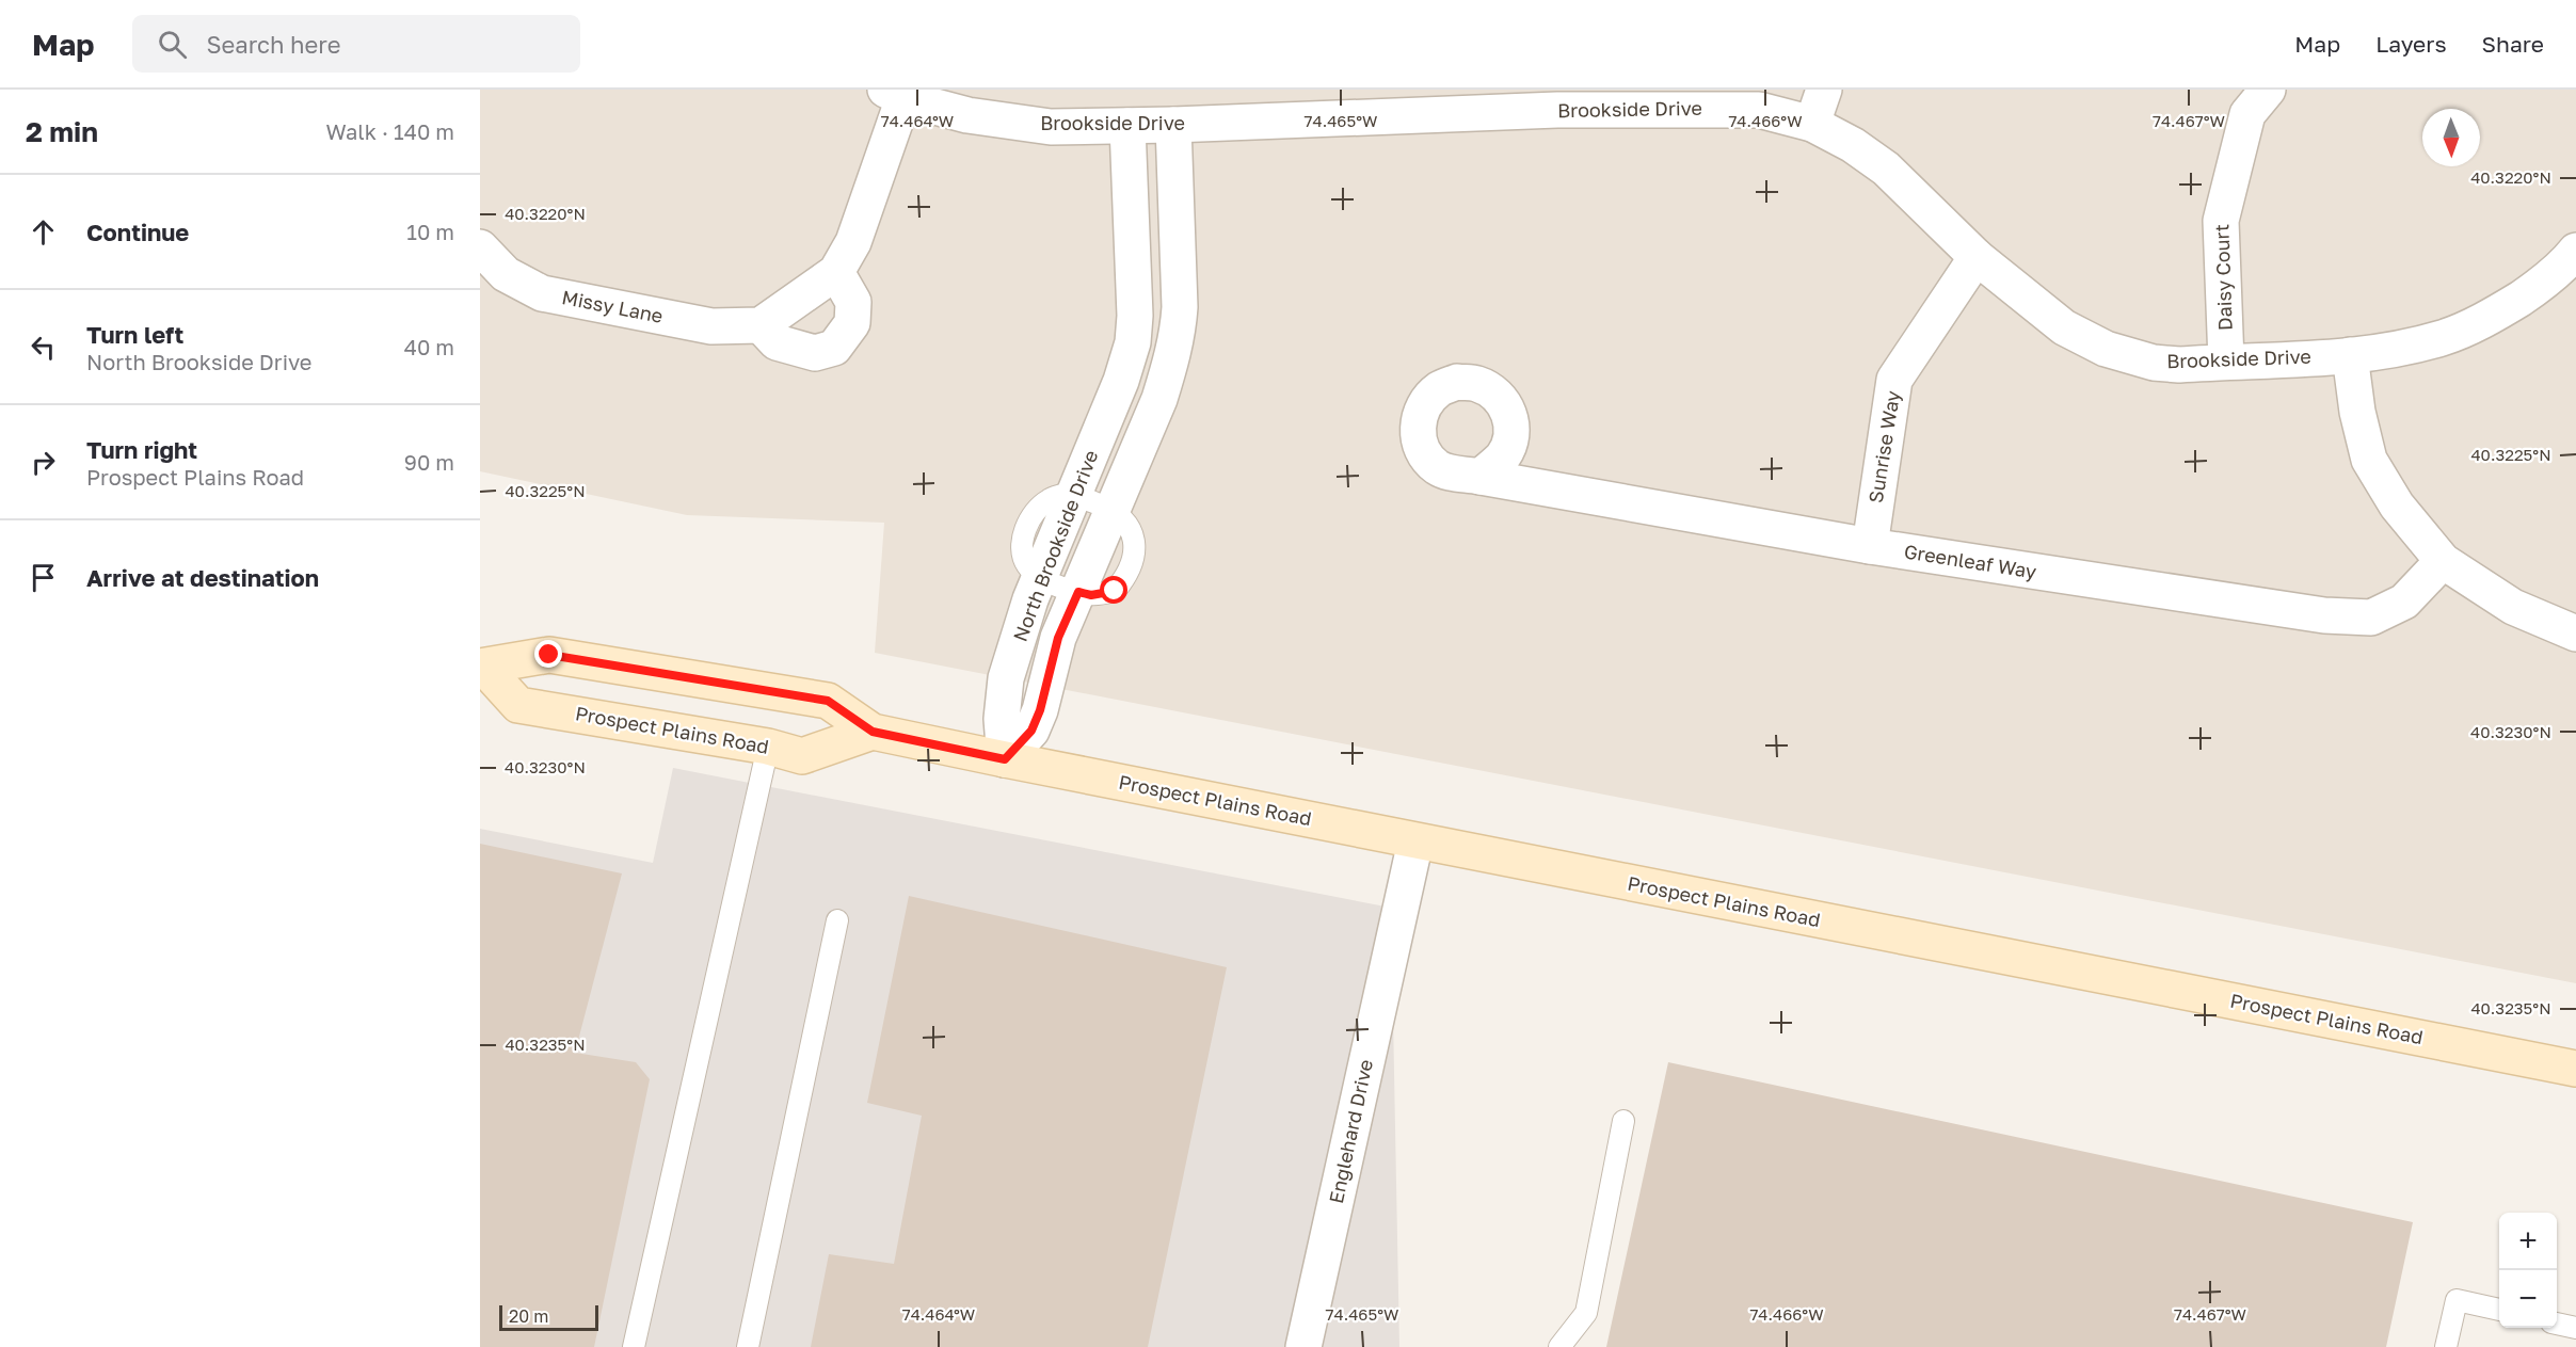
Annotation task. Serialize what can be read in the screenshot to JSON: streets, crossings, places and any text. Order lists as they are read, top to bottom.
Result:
{
  "streets": {
    "street": [
      "Brookside Drive",
      "Daisy Court",
      "Missy Lane",
      "Sunrise Way",
      "North Brookside Drive",
      "Greenleaf Way",
      "Prospect Plains Road",
      "Englehard Drive"
    ]
  },
  "crossings": [
    ["Brookside Drive", "Daisy Court"],
    ["Brookside Drive", "Sunrise Way"],
    ["Brookside Drive", "North Brookside Drive"],
    ["Sunrise Way", "Greenleaf Way"],
    ["North Brookside Drive", "Prospect Plains Road"],
    ["Prospect Plains Road", "Englehard Drive"]
  ],
  "scale_bar": "20 m",
  "north": "bottom",
  "page": {
    "header": "Map",
    "search": "Search here",
    "nav": ["Map", "Layers", "Share"],
    "heading": ["2 min", "Walk · 140 m"],
    "list": [
      ["Continue", "10 m"],
      ["Turn left", "North Brookside Drive", "40 m"],
      ["Turn right", "Prospect Plains Road", "90 m"],
      "Arrive at destination"
    ],
    "map_buttons": ["+", "−"],
    "scale": "20 m"
  },
  "coordinates": [
    "74.464°W",
    "74.465°W",
    "74.466°W",
    "74.467°W",
    "40.3220°N",
    "40.3225°N",
    "40.3230°N",
    "40.3235°N"
  ]
}
